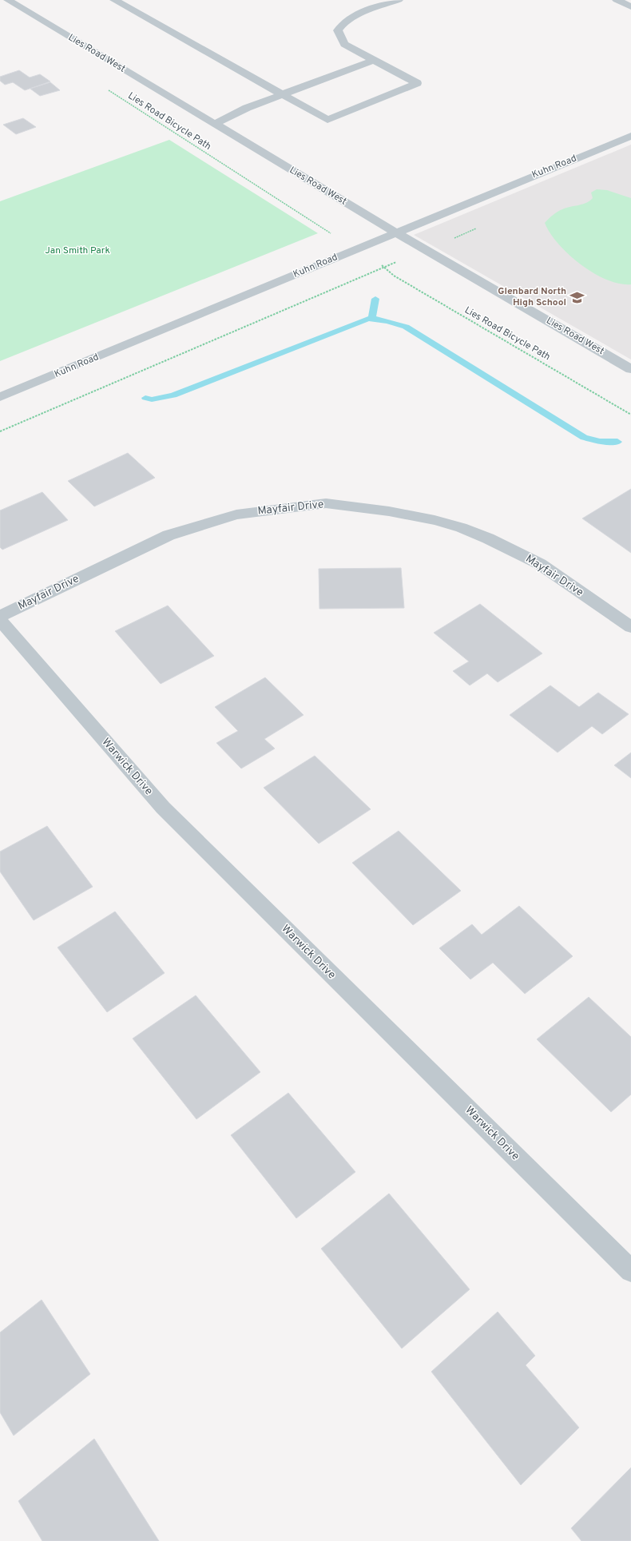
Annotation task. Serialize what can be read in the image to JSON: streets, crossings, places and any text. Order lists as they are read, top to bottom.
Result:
{
  "streets": {
    "street": [
      "Lies Road West",
      "Kuhn Road",
      "Mayfair Drive",
      "Warwick Drive"
    ],
    "path": ["Lies Road Bicycle Path"]
  },
  "crossings": [
    ["Lies Road West", "Kuhn Road"]
  ],
  "parks": ["Jan Smith Park"],
  "places": {
    "school or university": ["Glenbard North High School"]
  }
}
